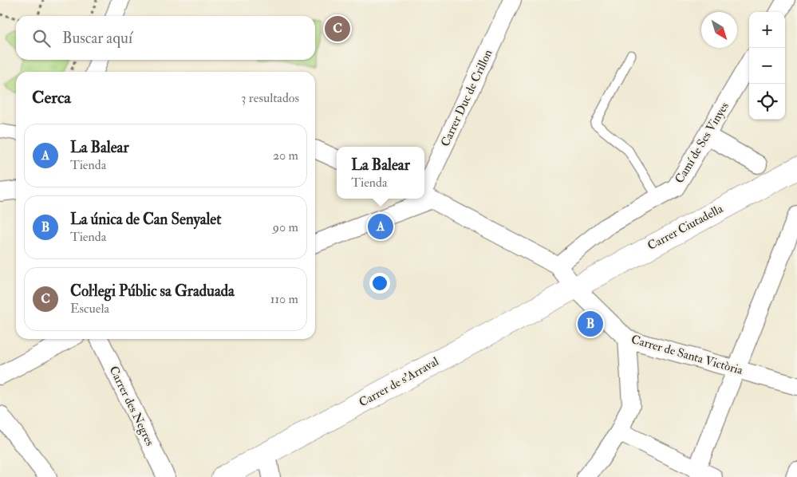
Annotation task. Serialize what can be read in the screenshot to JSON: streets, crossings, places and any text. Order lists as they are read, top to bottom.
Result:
{
  "streets": {
    "street": [
      "Carrer Duc de Crillon",
      "Camí de Ses Vinyes",
      "Carrer Ciutadella",
      "Carrer de Santa Victòria",
      "Carrer de s'Arraval",
      "Carrer des Negres"
    ]
  },
  "crossings": [
    ["Camí de Ses Vinyes", "Carrer de Santa Victòria"],
    ["Carrer Ciutadella", "Carrer de Santa Victòria"],
    ["Carrer Ciutadella", "Carrer de s'Arraval"],
    ["Carrer de Santa Victòria", "Carrer de s'Arraval"]
  ],
  "north": "bottom right",
  "page": {
    "map_buttons": ["+", "−"],
    "pins": ["C", "A", "B"],
    "search": "Buscar aquí",
    "heading": ["Cerca", "3 resultados"],
    "list": [
      {
        "mark": "A",
        "name": "La Balear",
        "note": "Tienda",
        "value": "20 m"
      },
      {
        "mark": "B",
        "name": "La única de Can Senyalet",
        "note": "Tienda",
        "value": "90 m"
      },
      {
        "mark": "C",
        "name": "Col·legi Públic sa Graduada",
        "note": "Escuela",
        "value": "110 m"
      }
    ],
    "popup": ["La Balear", "Tienda"]
  }
}
